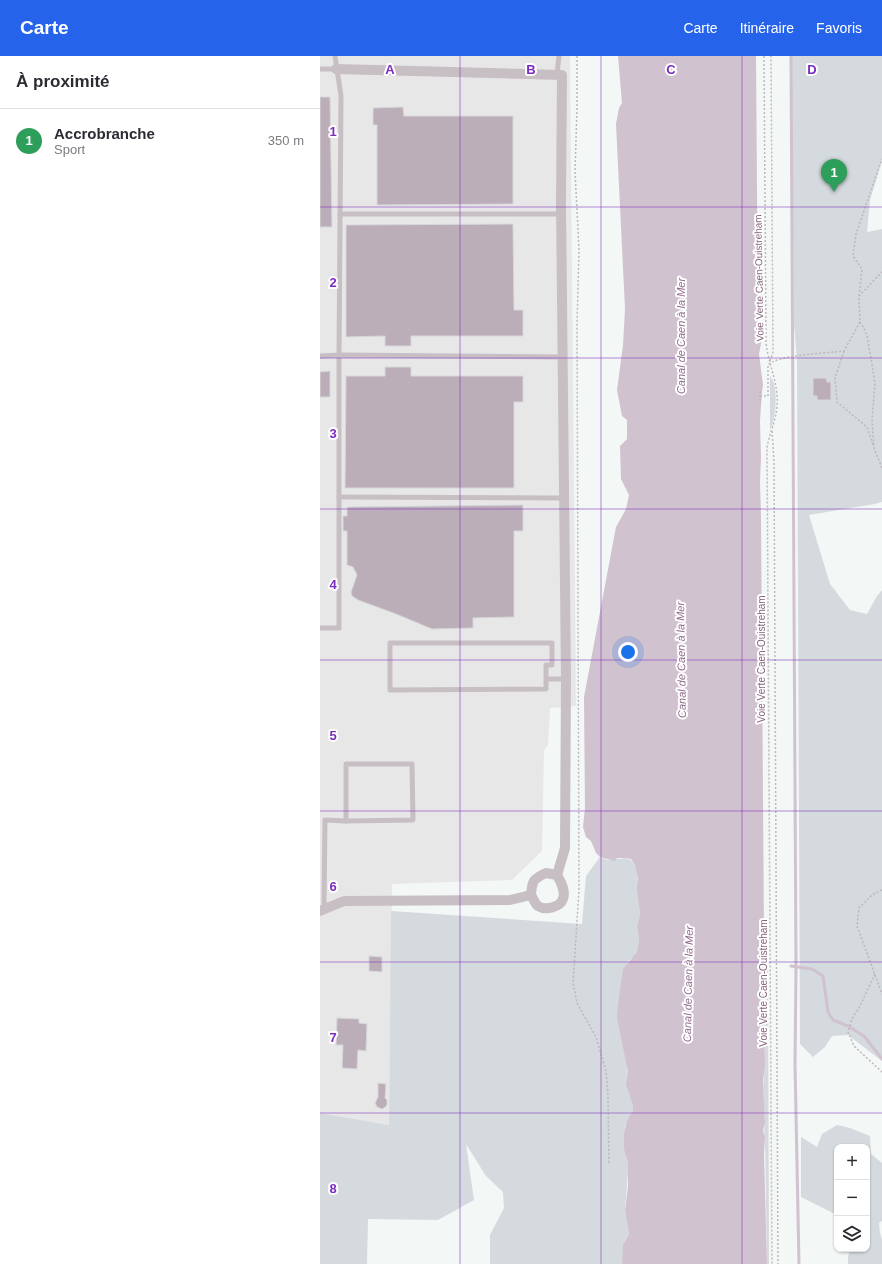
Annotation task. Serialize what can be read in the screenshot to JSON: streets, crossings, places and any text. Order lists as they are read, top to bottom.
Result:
{
  "streets": {
    "path": ["Voie Verte Caen-Ouistreham"]
  },
  "water": ["Canal de Caen à la Mer"],
  "page": {
    "header": "Carte",
    "nav": ["Carte", "Itinéraire", "Favoris"],
    "heading": "À proximité",
    "list": [
      {
        "mark": "1",
        "name": "Accrobranche",
        "note": "Sport",
        "value": "350 m"
      }
    ],
    "pins": "1",
    "map_buttons": ["+", "−"]
  },
  "grid": {
    "columns": [
      "A",
      "B",
      "C",
      "D"
    ],
    "rows": [
      "1",
      "2",
      "3",
      "4",
      "5",
      "6",
      "7",
      "8"
    ]
  }
}
